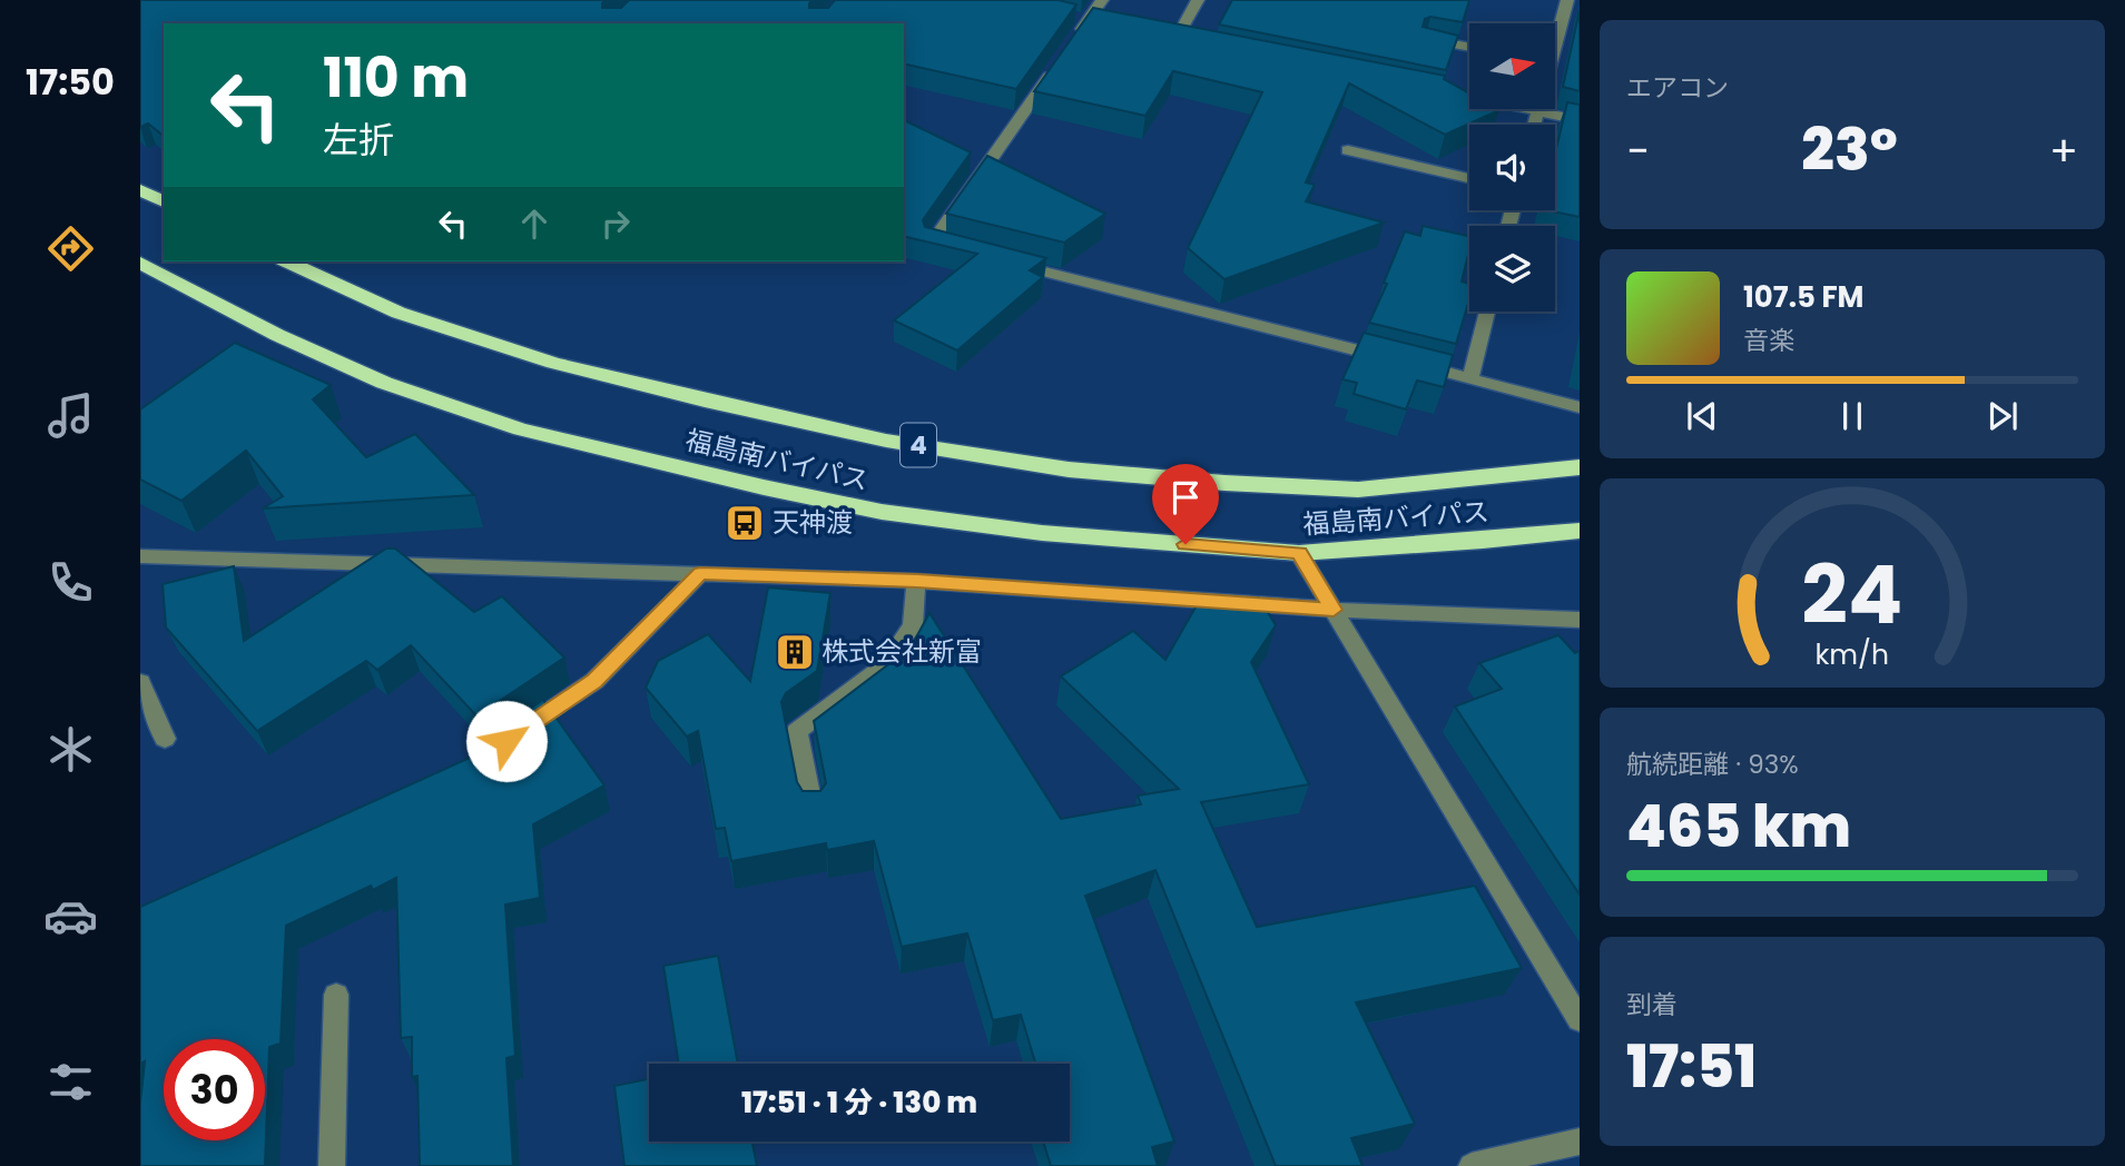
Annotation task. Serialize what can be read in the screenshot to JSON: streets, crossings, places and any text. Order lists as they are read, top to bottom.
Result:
{
  "streets": {
    "highway": ["4", "福島南バイパス"]
  },
  "places": {
    "bus stop": ["天神渡"],
    "building": ["株式会社新富"]
  },
  "north": "right",
  "page": {
    "tabs": "17:50",
    "tile": [
      "エアコン",
      ["航続距離 · 93%", "465 km"],
      ["到着", "17:51"]
    ],
    "turn": ["110 m", "左折"],
    "heat": ["−", "23°", "+"],
    "song": ["107.5 FM", "音楽"],
    "limit": "30",
    "trip": "17:51 · 1 分 · 130 m",
    "gauge": ["24", "km/h"]
  }
}
